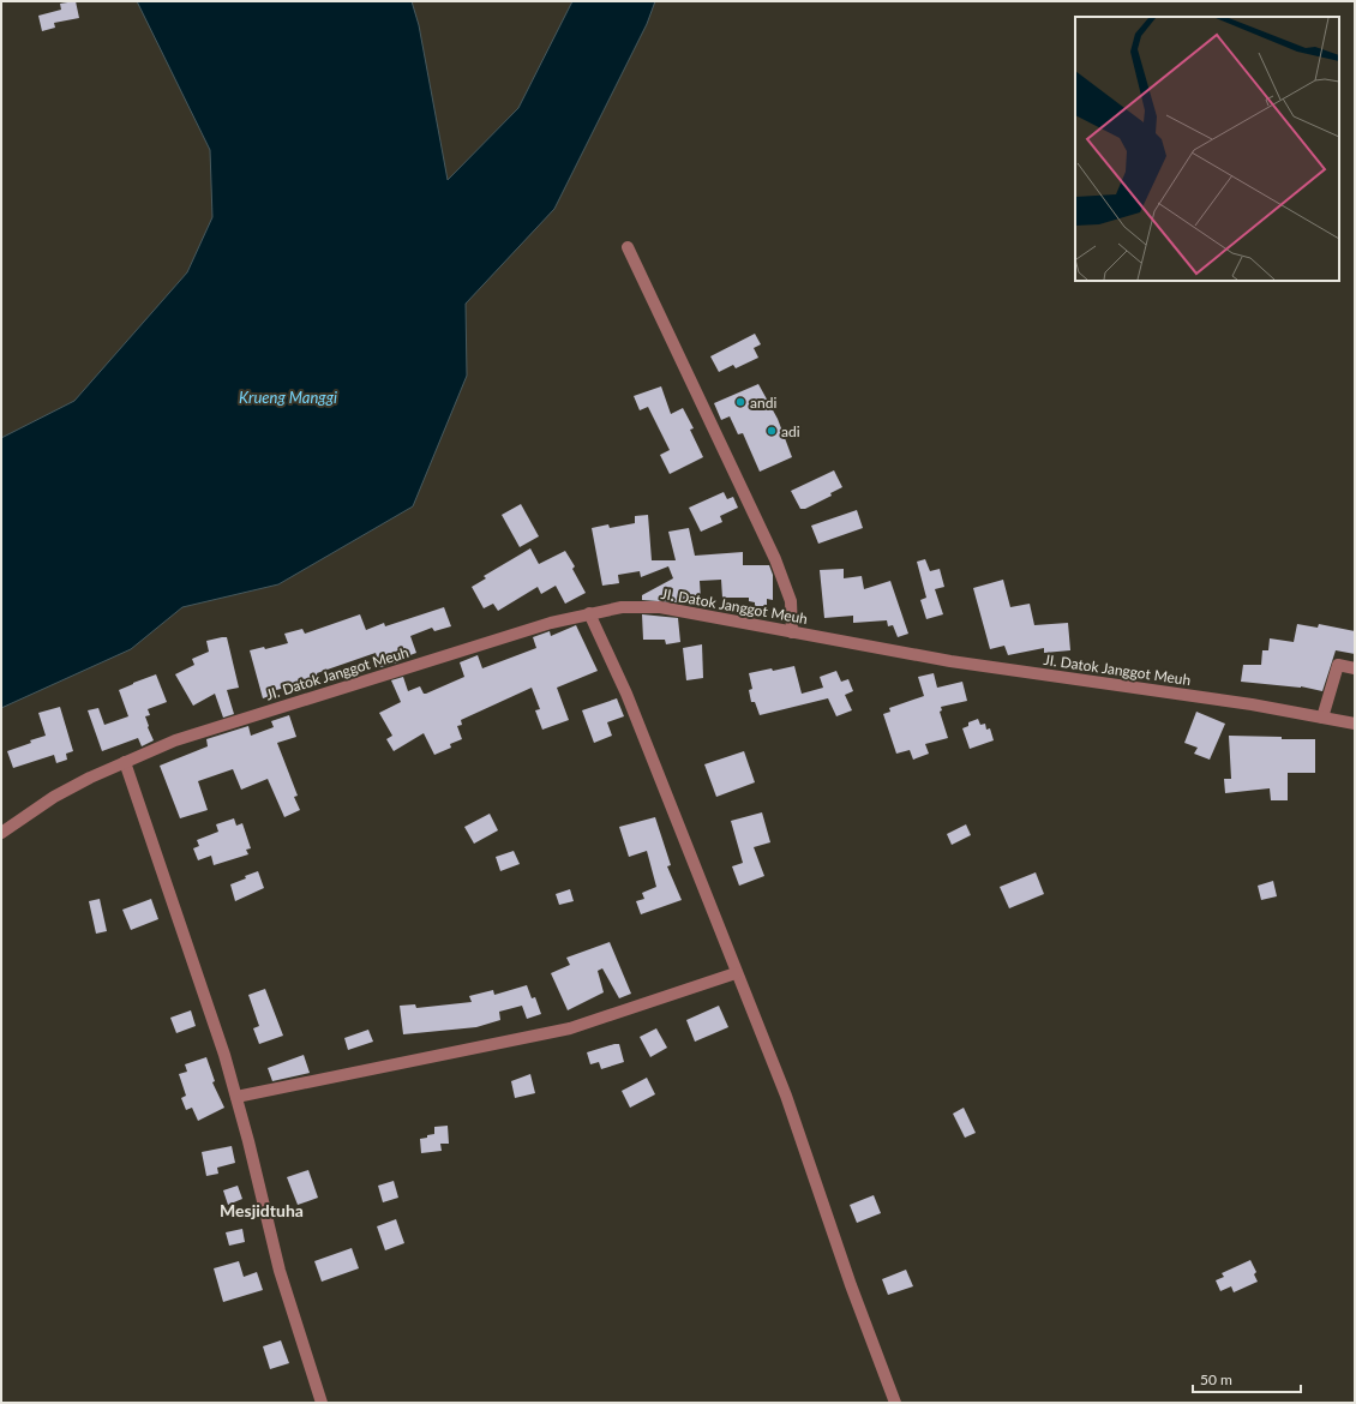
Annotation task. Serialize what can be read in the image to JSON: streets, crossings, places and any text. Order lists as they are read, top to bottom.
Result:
{
  "streets": {
    "street": ["JI. Datok Janggot Meuh"]
  },
  "districts": ["Mesjidtuha"],
  "water": ["Krueng Manggi"],
  "places": ["andi", "adi"],
  "scale_bar": "50 m"
}
